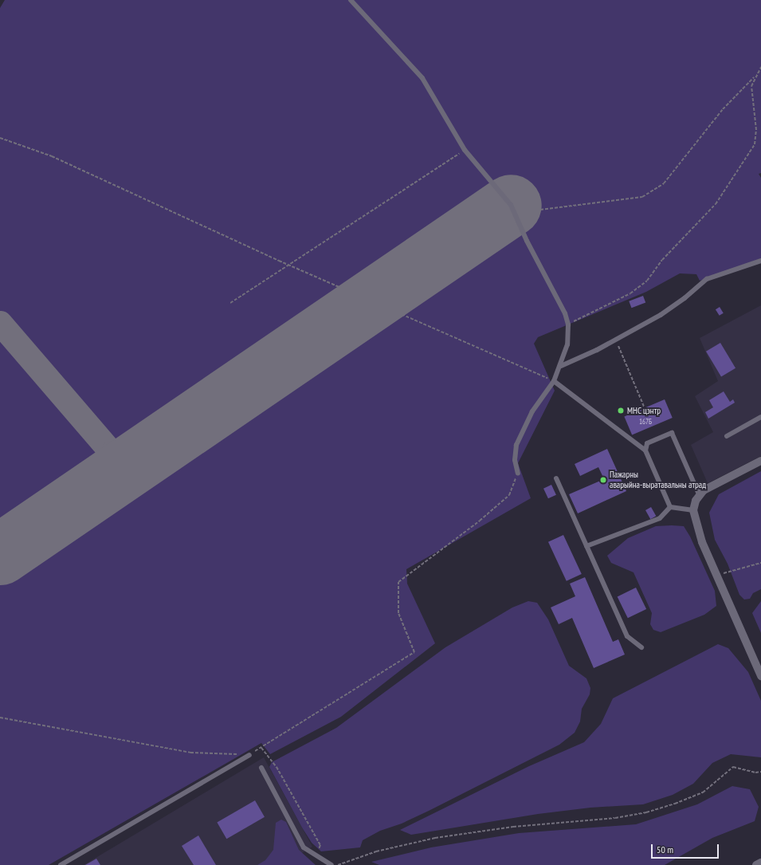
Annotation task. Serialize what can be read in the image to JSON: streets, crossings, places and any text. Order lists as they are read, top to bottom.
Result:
{
  "places": ["МНС цэнтр", "Пажарны аварыйна-выратавальны атрад"],
  "house_numbers": ["167Б"],
  "scale_bar": "50 m"
}
